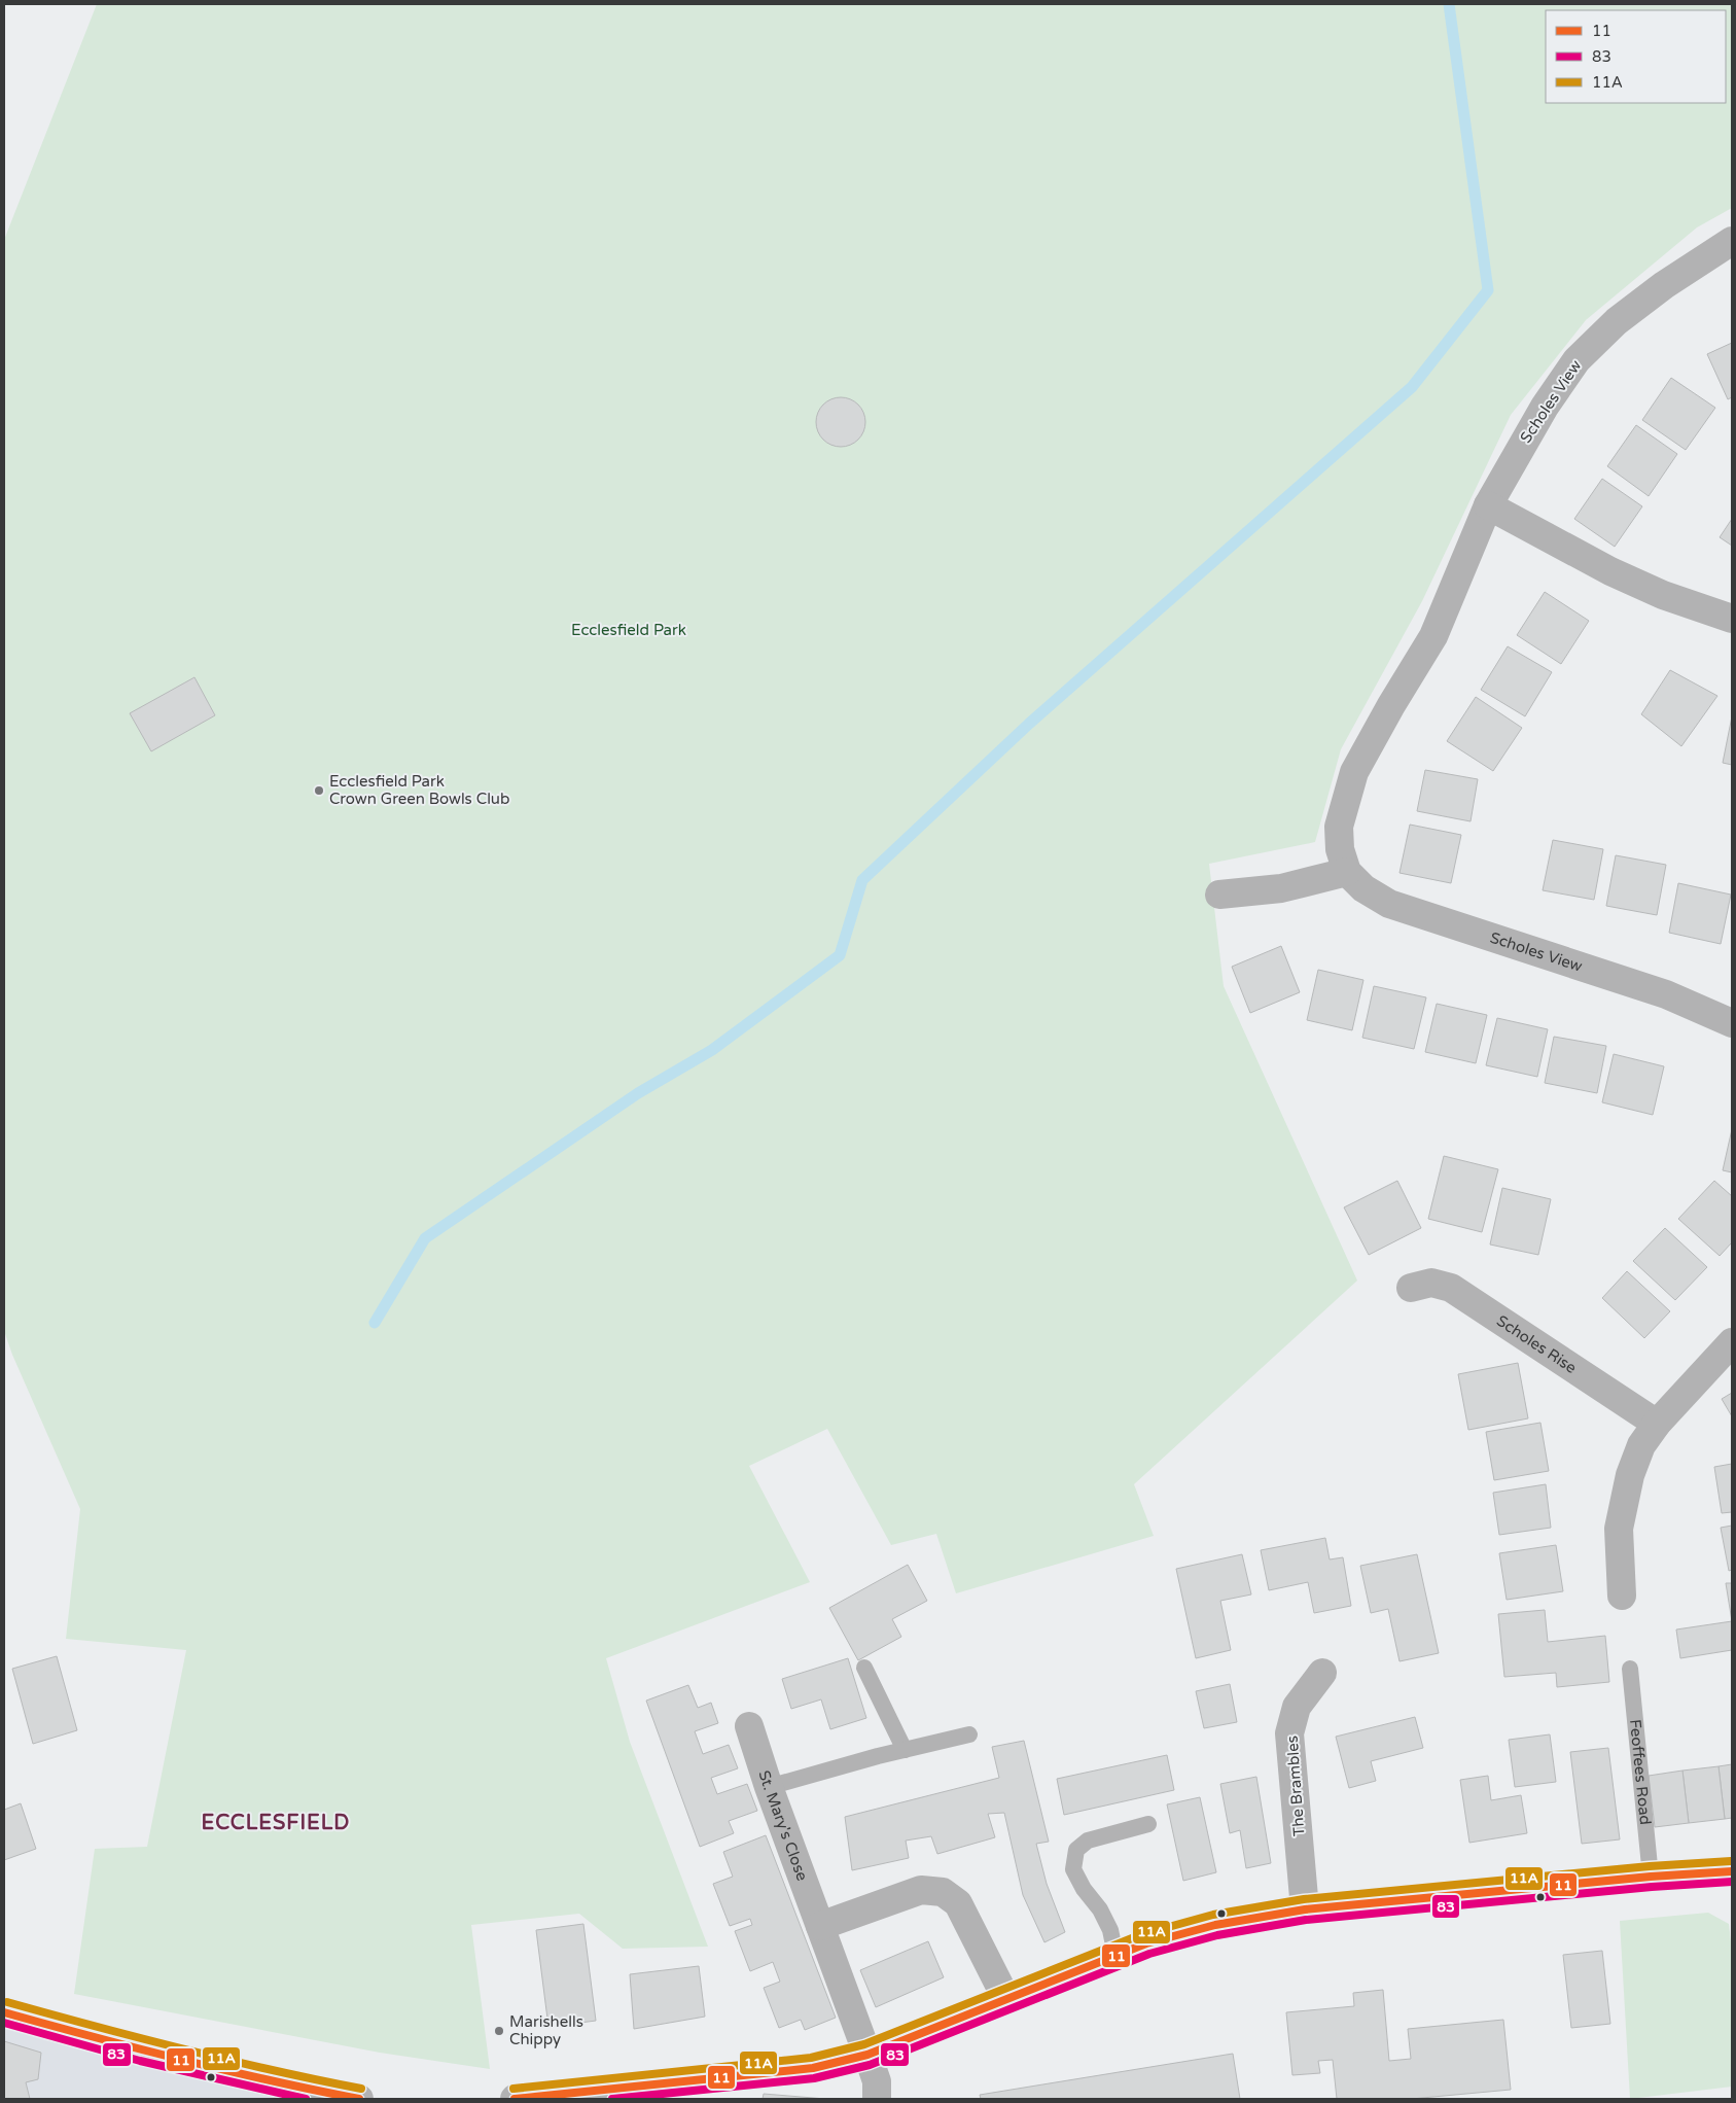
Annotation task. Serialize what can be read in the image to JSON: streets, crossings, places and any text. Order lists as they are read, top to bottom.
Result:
{
  "streets": {
    "street": [
      "Scholes View",
      "Scholes Rise",
      "The Brambles",
      "St. Mary's Close"
    ],
    "lane": ["Feoffees Road"]
  },
  "districts": ["ECCLESFIELD"],
  "parks": ["Ecclesfield Park"],
  "places": ["Ecclesfield Park Crown Green Bowls Club", "Marishells Chippy"],
  "lines": ["transit line 11A", "transit line 11", "transit line 83"],
  "legend": ["11", "83", "11A"]
}
